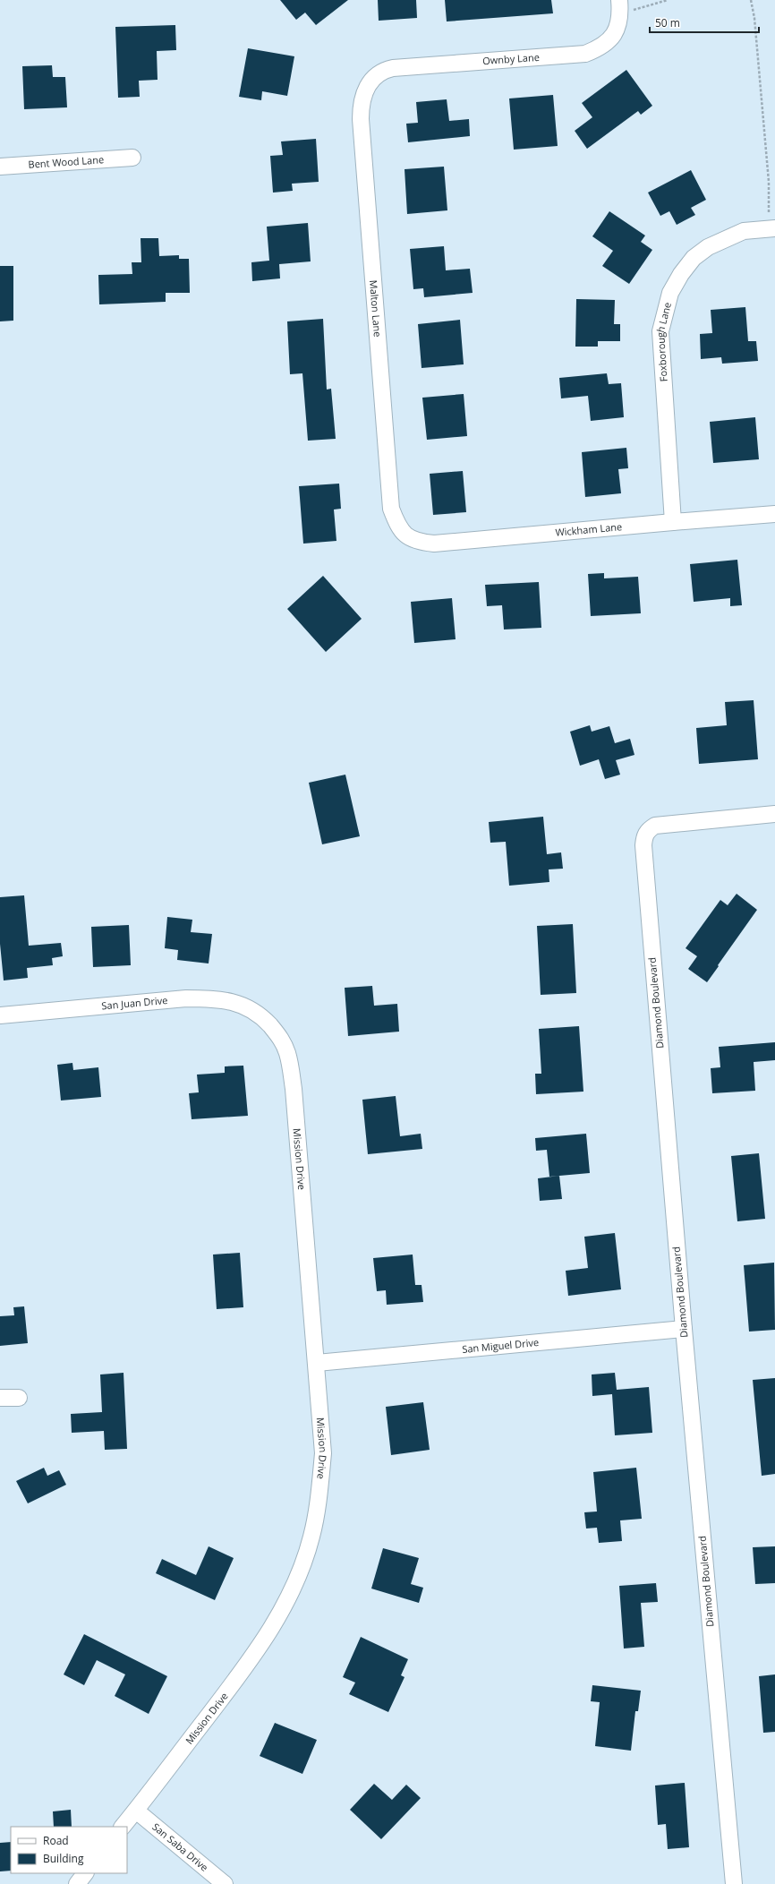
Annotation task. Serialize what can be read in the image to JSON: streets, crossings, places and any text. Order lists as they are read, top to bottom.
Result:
{
  "streets": {
    "street": [
      "Ownby Lane",
      "Bent Wood Lane",
      "Malton Lane",
      "Foxborough Lane",
      "Wickham Lane",
      "San Juan Drive",
      "Diamond Boulevard",
      "Mission Drive",
      "San Miguel Drive",
      "San Saba Drive"
    ]
  },
  "crossings": [
    ["Ownby Lane", "Malton Lane"],
    ["Malton Lane", "Wickham Lane"],
    ["Foxborough Lane", "Wickham Lane"],
    ["San Juan Drive", "Mission Drive"],
    ["Diamond Boulevard", "San Miguel Drive"],
    ["Mission Drive", "San Miguel Drive"],
    ["Mission Drive", "San Saba Drive"]
  ],
  "legend": ["Road", "Building"],
  "scale_bar": "50 m"
}
